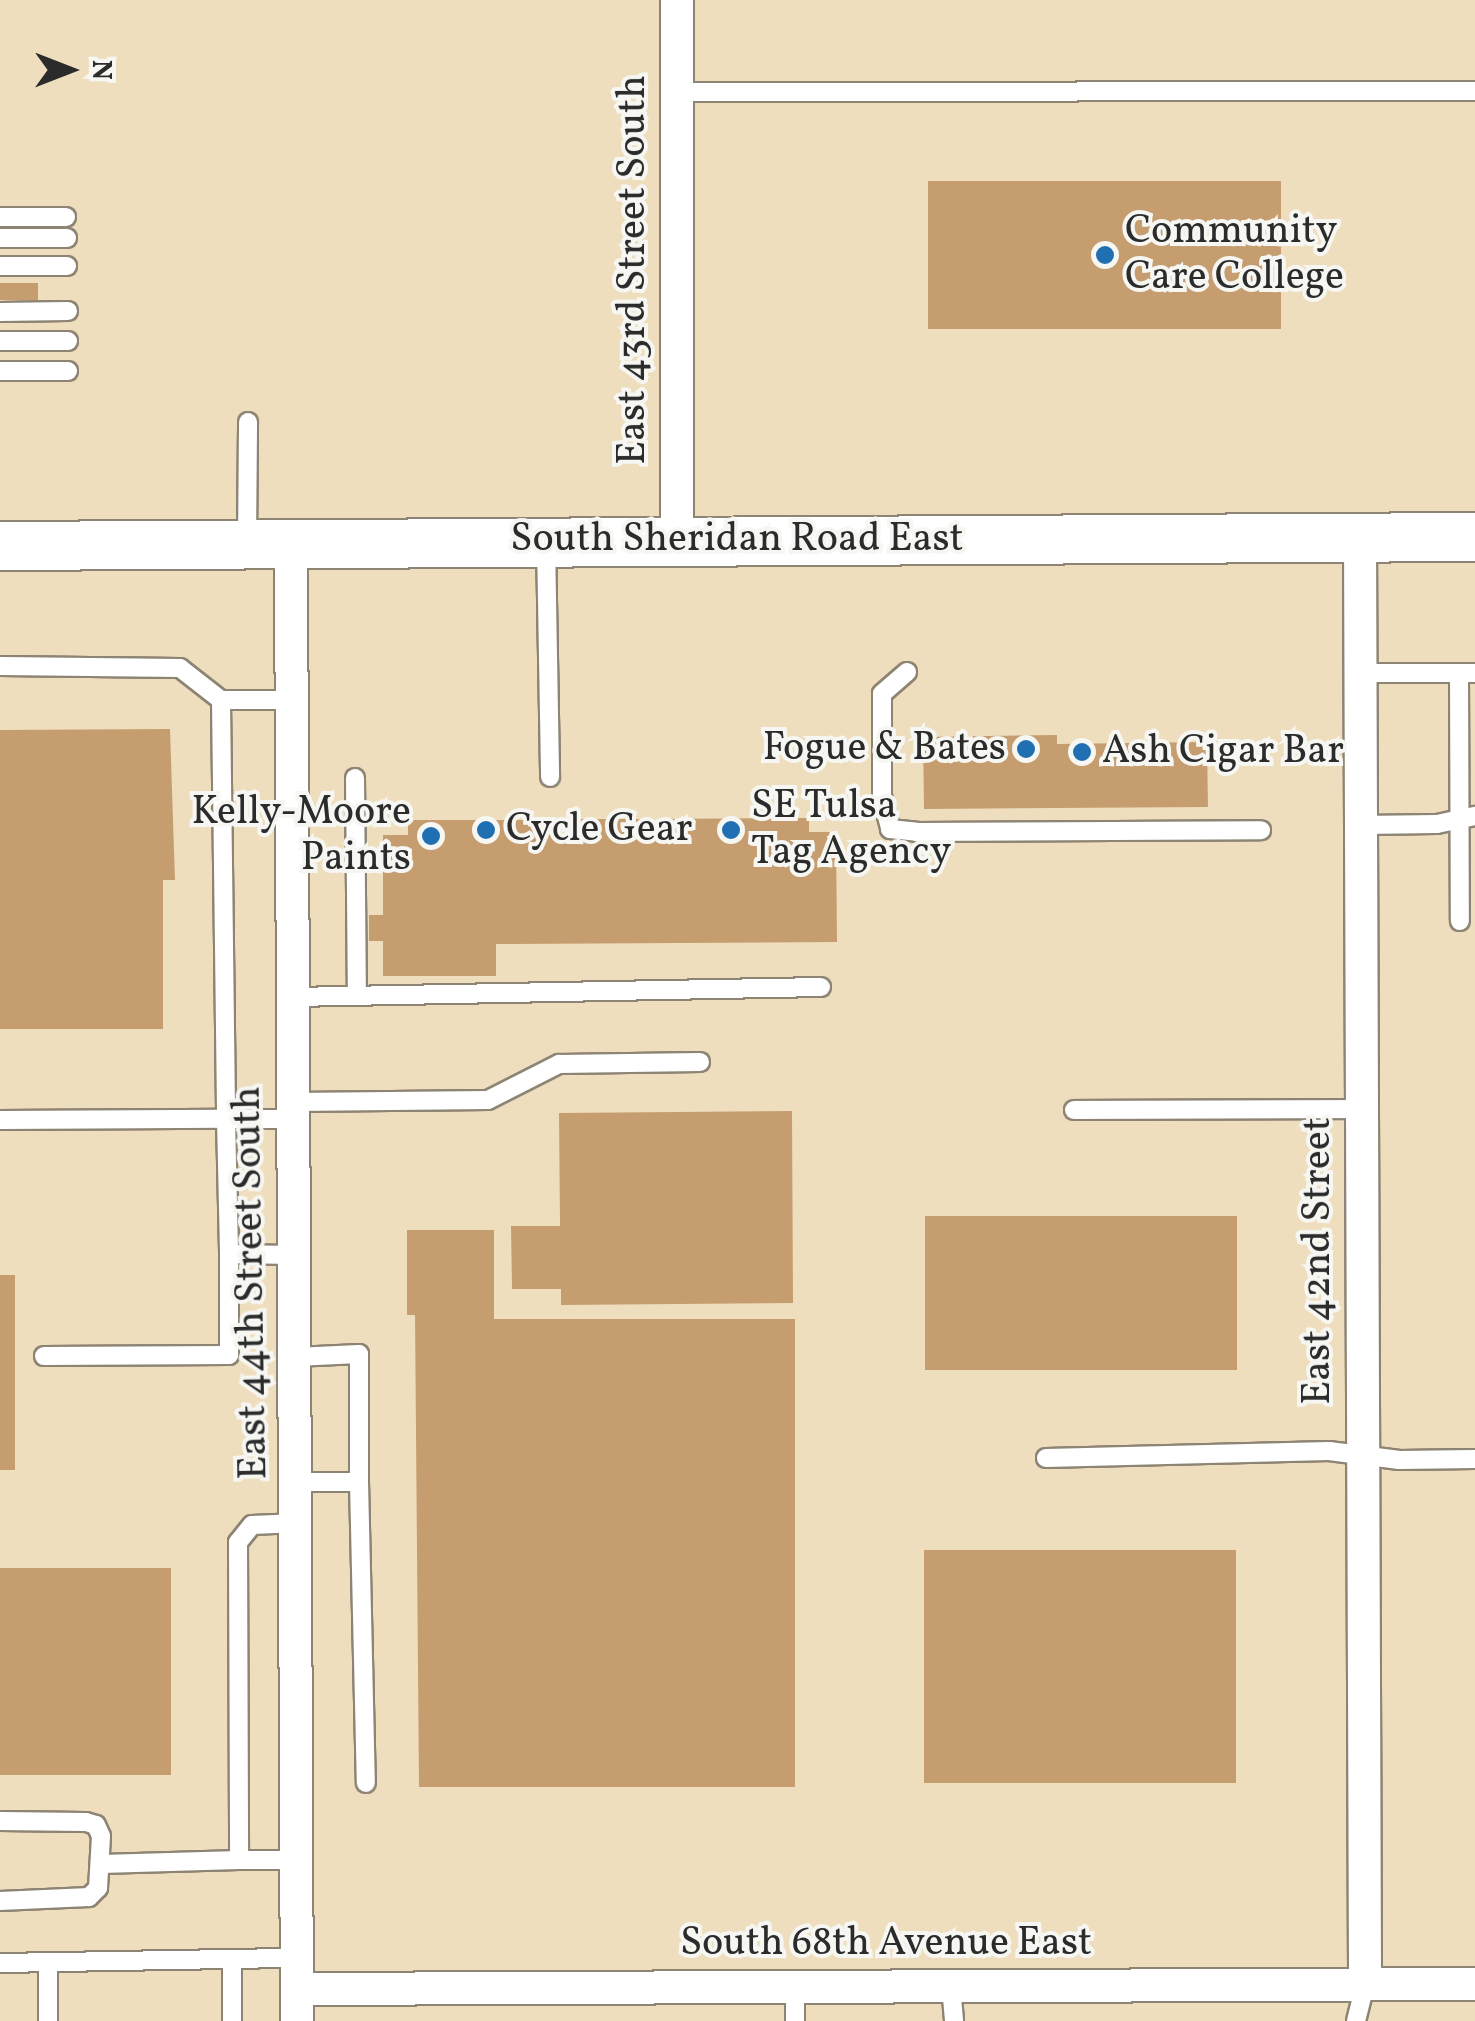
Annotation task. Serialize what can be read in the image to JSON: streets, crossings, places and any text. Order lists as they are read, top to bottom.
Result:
{
  "streets": {
    "main road": ["South Sheridan Road East"],
    "street": [
      "East 43rd Street South",
      "East 42nd Street",
      "East 44th Street South",
      "South 68th Avenue East"
    ]
  },
  "crossings": [
    ["East 43rd Street South", "South Sheridan Road East"],
    ["South Sheridan Road East", "East 42nd Street"],
    ["South Sheridan Road East", "East 44th Street South"],
    ["East 42nd Street", "South 68th Avenue East"],
    ["East 44th Street South", "South 68th Avenue East"]
  ],
  "places": [
    "Community Care College",
    "Fogue & Bates",
    "Ash Cigar Bar",
    "Cycle Gear",
    "SE Tulsa Tag Agency",
    "Kelly-Moore Paints"
  ],
  "north": "right"
}
